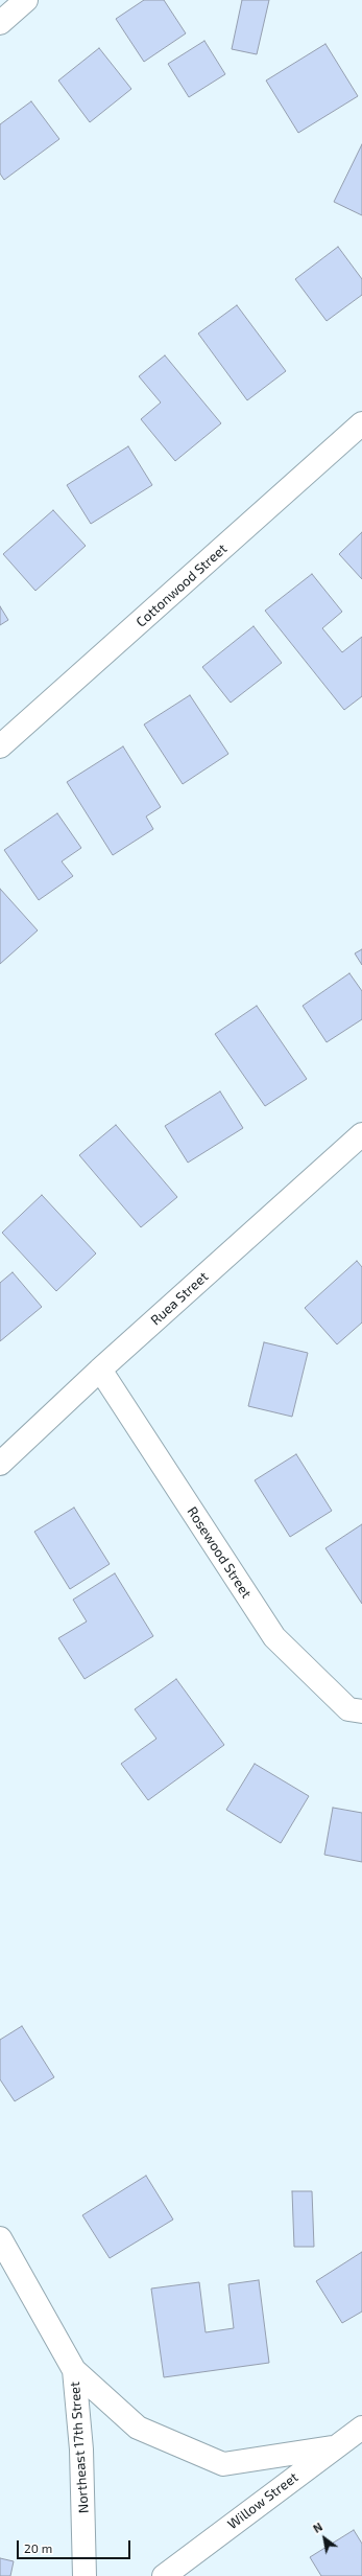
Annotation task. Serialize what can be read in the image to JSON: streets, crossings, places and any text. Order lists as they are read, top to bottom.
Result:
{
  "streets": {
    "street": [
      "Cottonwood Street",
      "Ruea Street",
      "Rosewood Street",
      "Northeast 17th Street",
      "Willow Street"
    ]
  },
  "crossings": [
    ["Ruea Street", "Rosewood Street"]
  ],
  "scale_bar": "20 m",
  "north": "top left"
}
